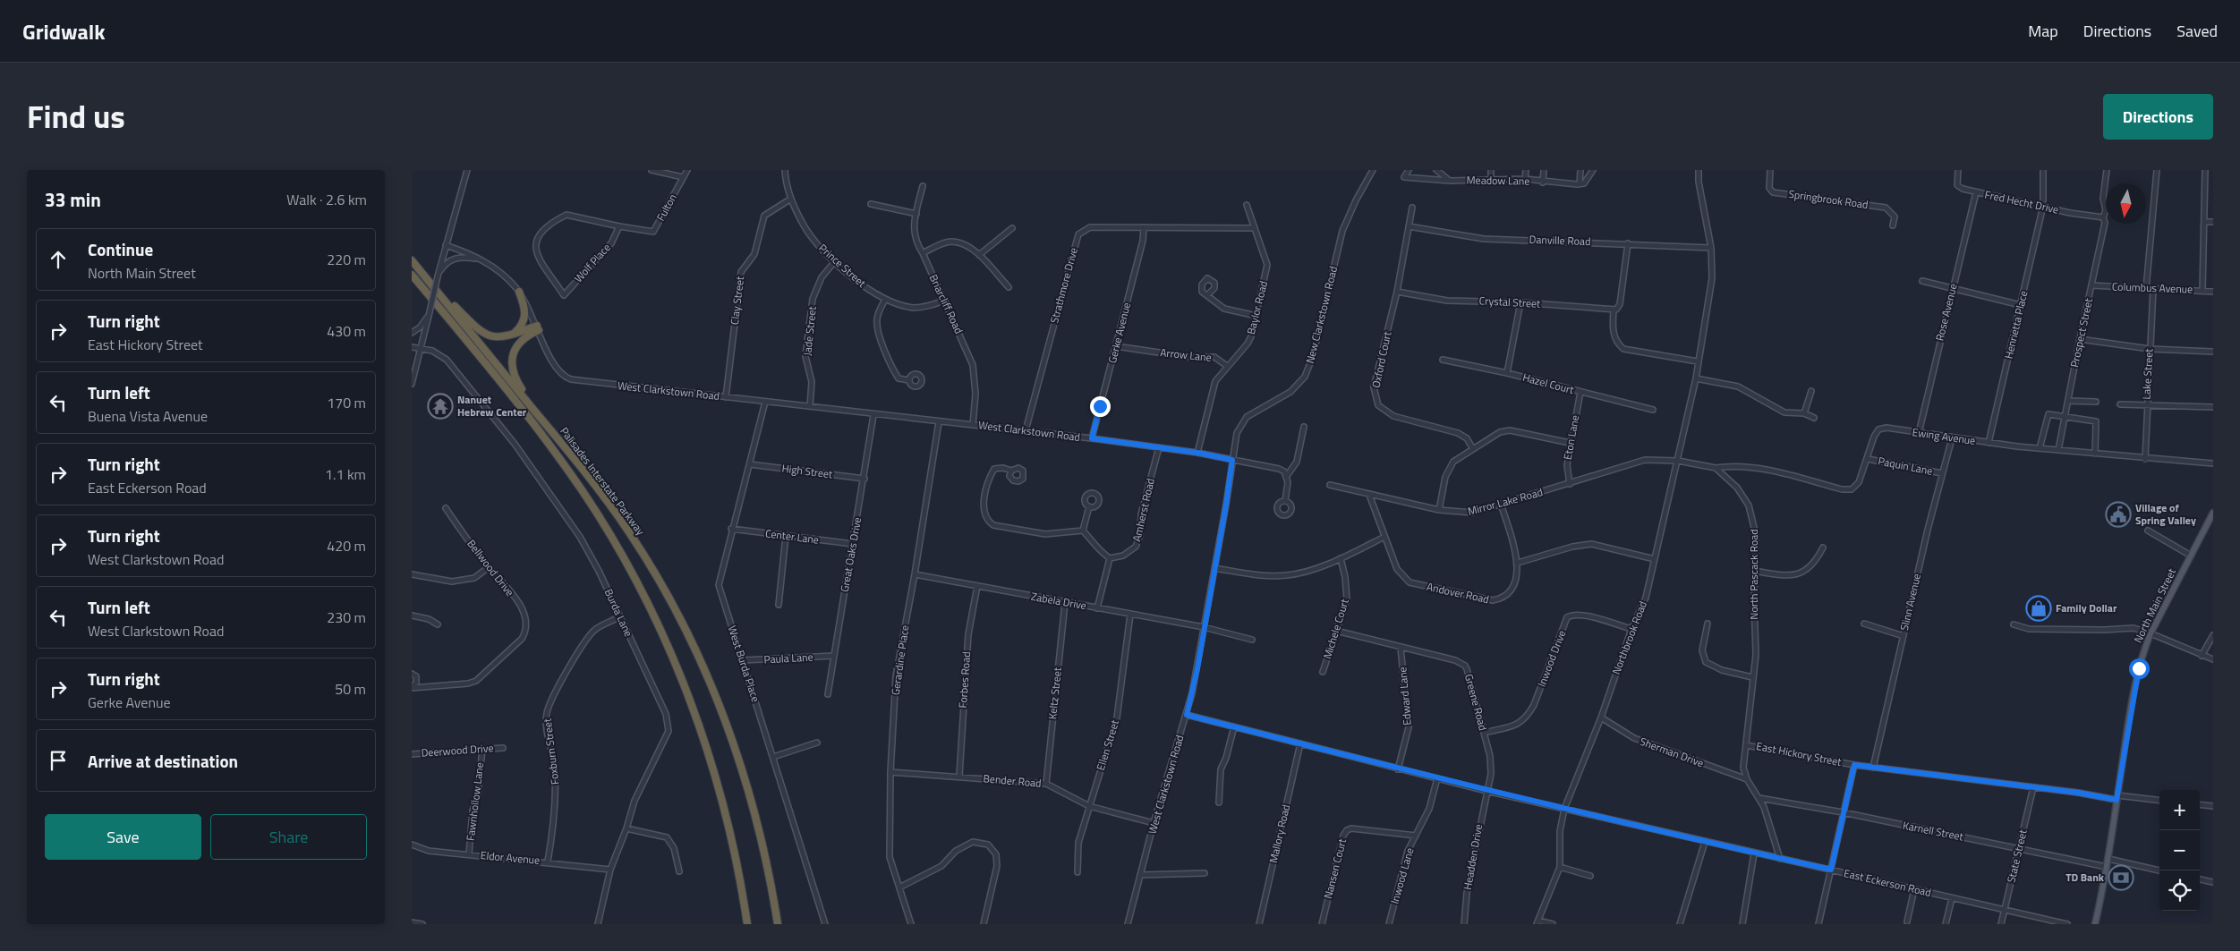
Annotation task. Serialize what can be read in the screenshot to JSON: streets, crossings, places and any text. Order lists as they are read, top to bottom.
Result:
{
  "streets": {
    "highway": ["Palisades Interstate Parkway"],
    "main road": ["North Main Street"],
    "street": [
      "Meadow Lane",
      "Springbrook Road",
      "Fred Hecht Drive",
      "Fulton",
      "Danville Road",
      "Wolf Place",
      "Prince Street",
      "Strathmore Drive",
      "Columbus Avenue",
      "Clay Street",
      "Crystal Street",
      "Briarcliff Road",
      "Baylor Road",
      "Rose Avenue",
      "New Clarkstown Road",
      "Henrietta Place",
      "Jade Street",
      "Gerke Avenue",
      "Prospect Street",
      "Arrow Lane",
      "Oxford Court",
      "Lake Street",
      "Hazel Court",
      "West Clarkstown Road",
      "Ewing Avenue",
      "Eton Lane",
      "Paquin Lane",
      "High Street",
      "Mirror Lake Road",
      "Amherst Road",
      "Center Lane",
      "Great Oaks Drive",
      "Bellwood Drive",
      "North Pascack Road",
      "Andover Road",
      "Zabela Drive",
      "Slinn Avenue",
      "Burda Lane",
      "Michele Court",
      "Northbrook Road",
      "Paula Lane",
      "Inwood Drive",
      "Gerardine Place",
      "West Burda Place",
      "Forbes Road",
      "Keltz Street",
      "Edward Lane",
      "Greene Road",
      "Ellen Street",
      "Deerwood Drive",
      "Foxburn Street",
      "Sherman Drive",
      "East Hickory Street",
      "Bender Road",
      "Fawnhollow Lane",
      "Karnell Street",
      "Mallory Road",
      "State Street",
      "Headden Drive",
      "Eldor Avenue",
      "Nansen Court",
      "Inwood Lane",
      "East Eckerson Road"
    ]
  },
  "crossings": [
    ["Fred Hecht Drive", "Rose Avenue"],
    ["Fred Hecht Drive", "Henrietta Place"],
    ["Fred Hecht Drive", "Prospect Street"],
    ["Fulton", "Wolf Place"],
    ["Danville Road", "Oxford Court"],
    ["Prince Street", "Clay Street"],
    ["Prince Street", "Briarcliff Road"],
    ["Prince Street", "Jade Street"],
    ["Strathmore Drive", "Baylor Road"],
    ["Strathmore Drive", "Gerke Avenue"],
    ["Strathmore Drive", "West Clarkstown Road"],
    ["Columbus Avenue", "Prospect Street"],
    ["Columbus Avenue", "Lake Street"],
    ["Clay Street", "West Clarkstown Road"],
    ["Crystal Street", "Oxford Court"],
    ["Briarcliff Road", "West Clarkstown Road"],
    ["Baylor Road", "Arrow Lane"],
    ["Baylor Road", "West Clarkstown Road"],
    ["Rose Avenue", "Ewing Avenue"],
    ["New Clarkstown Road", "West Clarkstown Road"],
    ["Henrietta Place", "Ewing Avenue"],
    ["Jade Street", "West Clarkstown Road"],
    ["Gerke Avenue", "Arrow Lane"],
    ["Gerke Avenue", "West Clarkstown Road"],
    ["Prospect Street", "Ewing Avenue"],
    ["Lake Street", "Ewing Avenue"],
    ["Hazel Court", "Eton Lane"],
    ["West Clarkstown Road", "Amherst Road"],
    ["West Clarkstown Road", "Great Oaks Drive"],
    ["West Clarkstown Road", "Zabela Drive"],
    ["West Clarkstown Road", "Gerardine Place"],
    ["West Clarkstown Road", "West Burda Place"],
    ["West Clarkstown Road", "Bender Road"],
    ["West Clarkstown Road", "East Eckerson Road"],
    ["Ewing Avenue", "Paquin Lane"],
    ["Ewing Avenue", "North Pascack Road"],
    ["Ewing Avenue", "Slinn Avenue"],
    ["Eton Lane", "Mirror Lake Road"],
    ["Paquin Lane", "Slinn Avenue"],
    ["High Street", "Great Oaks Drive"],
    ["High Street", "West Burda Place"],
    ["Mirror Lake Road", "Andover Road"],
    ["Mirror Lake Road", "Northbrook Road"],
    ["Center Lane", "Great Oaks Drive"],
    ["Center Lane", "West Burda Place"],
    ["Great Oaks Drive", "Paula Lane"],
    ["North Pascack Road", "Sherman Drive"],
    ["North Pascack Road", "East Hickory Street"],
    ["North Pascack Road", "Karnell Street"],
    ["North Pascack Road", "East Eckerson Road"],
    ["Zabela Drive", "Gerardine Place"],
    ["Zabela Drive", "Forbes Road"],
    ["Zabela Drive", "Keltz Street"],
    ["Zabela Drive", "Ellen Street"],
    ["Slinn Avenue", "East Hickory Street"],
    ["North Main Street", "East Hickory Street"],
    ["North Main Street", "Karnell Street"],
    ["Burda Lane", "Foxburn Street"],
    ["Burda Lane", "Eldor Avenue"],
    ["Michele Court", "Greene Road"],
    ["Northbrook Road", "Inwood Drive"],
    ["Northbrook Road", "Sherman Drive"],
    ["Northbrook Road", "East Eckerson Road"],
    ["Paula Lane", "West Burda Place"],
    ["Inwood Drive", "Greene Road"],
    ["Gerardine Place", "Bender Road"],
    ["Forbes Road", "Bender Road"],
    ["Keltz Street", "Bender Road"],
    ["Edward Lane", "Greene Road"],
    ["Edward Lane", "East Eckerson Road"],
    ["Greene Road", "Headden Drive"],
    ["Greene Road", "East Eckerson Road"],
    ["Ellen Street", "Bender Road"],
    ["Deerwood Drive", "Fawnhollow Lane"],
    ["Foxburn Street", "Eldor Avenue"],
    ["East Hickory Street", "State Street"],
    ["Fawnhollow Lane", "Eldor Avenue"],
    ["Karnell Street", "State Street"],
    ["Mallory Road", "East Eckerson Road"],
    ["State Street", "East Eckerson Road"],
    ["Headden Drive", "East Eckerson Road"],
    ["Nansen Court", "Inwood Lane"],
    ["Inwood Lane", "East Eckerson Road"]
  ],
  "places": {
    "temple": ["Nanuet Hebrew Center"],
    "public building": ["Village of Spring Valley"],
    "shop": ["Family Dollar"],
    "bank": ["TD Bank"]
  },
  "north": "bottom",
  "page": {
    "header": "Gridwalk",
    "nav": ["Map", "Directions", "Saved"],
    "title": "Find us",
    "buttons": [
      "Directions",
      ["Save", "Share"]
    ],
    "heading": ["33 min", "Walk · 2.6 km"],
    "list": [
      ["Continue", "North Main Street", "220 m"],
      ["Turn right", "East Hickory Street", "430 m"],
      ["Turn left", "Buena Vista Avenue", "170 m"],
      ["Turn right", "East Eckerson Road", "1.1 km"],
      ["Turn right", "West Clarkstown Road", "420 m"],
      ["Turn left", "West Clarkstown Road", "230 m"],
      ["Turn right", "Gerke Avenue", "50 m"],
      "Arrive at destination"
    ],
    "map_buttons": ["+", "−"]
  }
}
